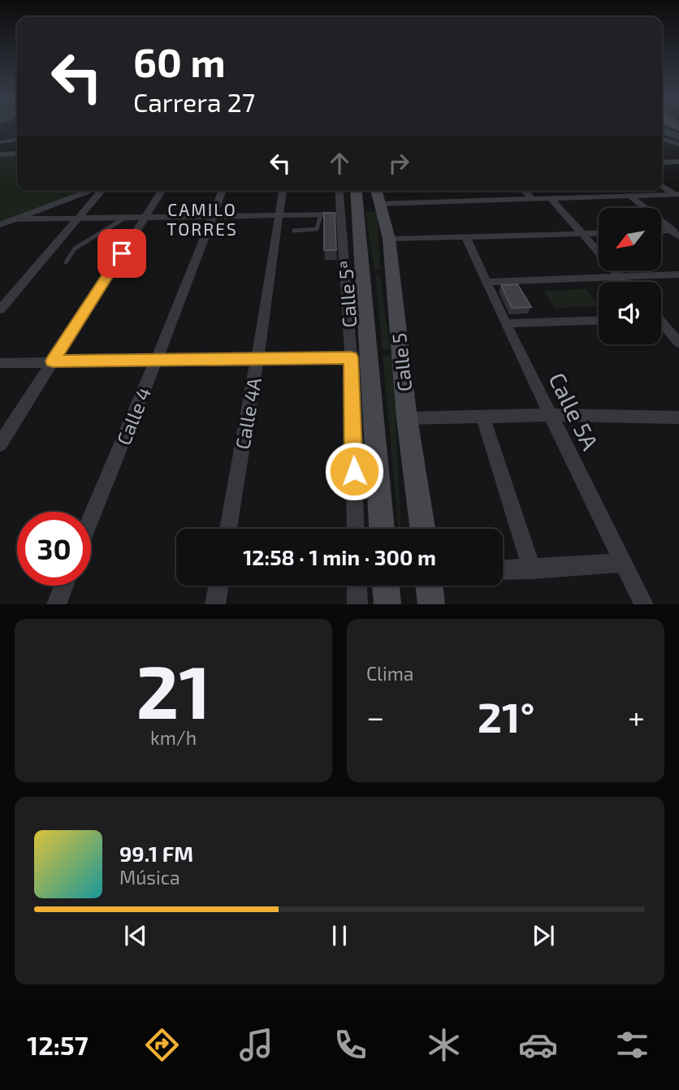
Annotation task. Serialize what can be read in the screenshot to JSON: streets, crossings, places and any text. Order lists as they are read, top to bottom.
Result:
{
  "streets": {
    "main road": ["Calle 5"],
    "street": [
      "Calle 5ª",
      "Calle 5A",
      "Calle 4A",
      "Calle 4"
    ]
  },
  "districts": ["CAMILO TORRES"],
  "north": "bottom left",
  "page": {
    "turn": ["60 m", "Carrera 27"],
    "limit": "30",
    "trip": "12:58 · 1 min · 300 m",
    "tile": [
      ["21", "km/h"],
      "Clima"
    ],
    "heat": ["−", "21°", "+"],
    "song": ["99.1 FM", "Música"],
    "tabs": "12:57"
  }
}
